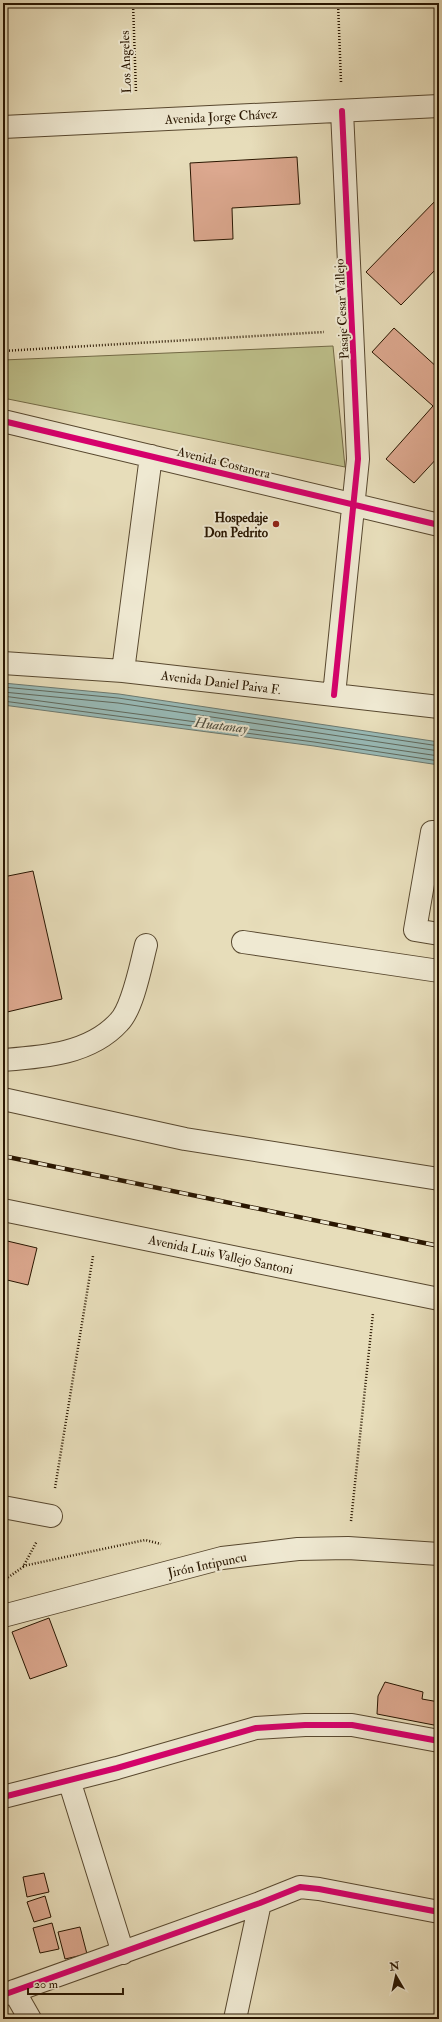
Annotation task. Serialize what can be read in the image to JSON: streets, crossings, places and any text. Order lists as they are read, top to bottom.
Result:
{
  "streets": {
    "street": [
      "Avenida Jorge Chávez",
      "Pasaje Cesar Vallejo",
      "Avenida Costanera",
      "Avenida Daniel Paiva F.",
      "Avenida Luis Vallejo Santoni",
      "Jirón Intipuncu"
    ],
    "path": ["Los Angeles"]
  },
  "crossings": [
    ["Los Angeles", "Avenida Jorge Chávez"],
    ["Avenida Jorge Chávez", "Pasaje Cesar Vallejo"],
    ["Pasaje Cesar Vallejo", "Avenida Costanera"],
    ["Pasaje Cesar Vallejo", "Avenida Daniel Paiva F."]
  ],
  "water": ["Huatanay"],
  "places": ["Hospedaje Don Pedrito"],
  "scale_bar": "20 m",
  "north": "top"
}
